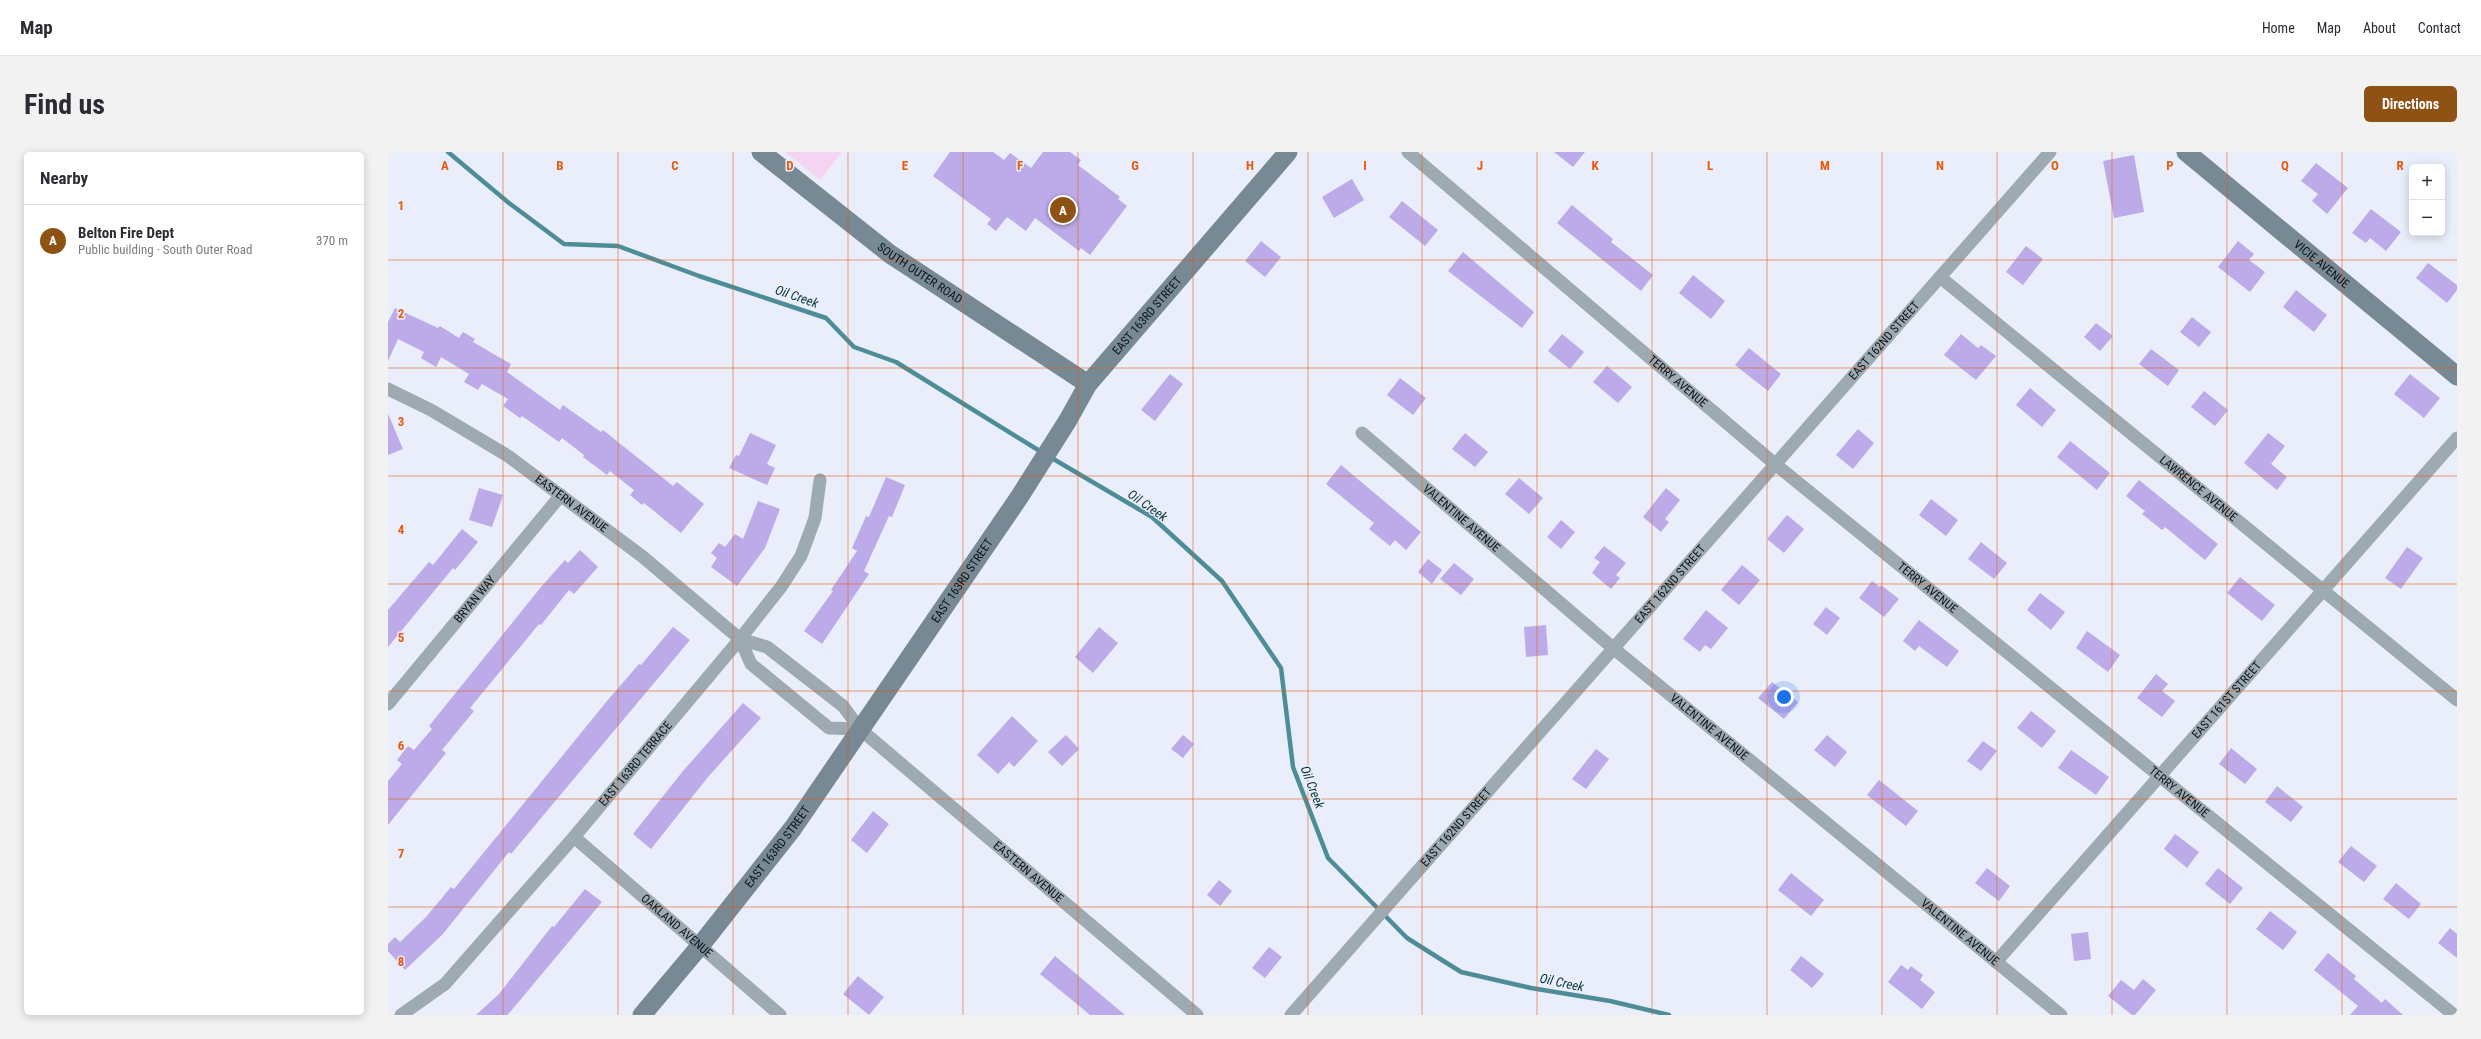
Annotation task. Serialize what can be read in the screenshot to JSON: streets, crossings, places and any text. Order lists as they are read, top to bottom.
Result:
{
  "streets": {
    "street": [
      "VICIE AVENUE",
      "SOUTH OUTER ROAD",
      "EAST 163RD STREET",
      "EAST 162ND STREET",
      "TERRY AVENUE",
      "LAWRENCE AVENUE",
      "EASTERN AVENUE",
      "VALENTINE AVENUE",
      "BRYAN WAY",
      "EAST 161ST STREET",
      "EAST 163RD TERRACE",
      "OAKLAND AVENUE"
    ]
  },
  "crossings": [
    ["SOUTH OUTER ROAD", "EAST 163RD STREET"],
    ["EAST 163RD STREET", "EASTERN AVENUE"],
    ["EAST 163RD STREET", "OAKLAND AVENUE"],
    ["EAST 162ND STREET", "TERRY AVENUE"],
    ["EAST 162ND STREET", "LAWRENCE AVENUE"],
    ["EAST 162ND STREET", "VALENTINE AVENUE"],
    ["TERRY AVENUE", "EAST 161ST STREET"],
    ["LAWRENCE AVENUE", "EAST 161ST STREET"],
    ["EASTERN AVENUE", "BRYAN WAY"],
    ["EASTERN AVENUE", "EAST 163RD TERRACE"],
    ["VALENTINE AVENUE", "EAST 161ST STREET"],
    ["EAST 163RD TERRACE", "OAKLAND AVENUE"]
  ],
  "water": ["Oil Creek"],
  "page": {
    "header": "Map",
    "nav": [
      "Home",
      "Map",
      "About",
      "Contact"
    ],
    "buttons": "Directions",
    "title": "Find us",
    "heading": "Nearby",
    "map_buttons": ["+", "−"],
    "pins": "A",
    "list": [
      {
        "mark": "A",
        "name": "Belton Fire Dept",
        "note": "Public building · South Outer Road",
        "value": "370 m"
      }
    ]
  },
  "grid": {
    "columns": [
      "A",
      "B",
      "C",
      "D",
      "E",
      "F",
      "G",
      "H",
      "I",
      "J",
      "K",
      "L",
      "M",
      "N",
      "O",
      "P",
      "Q",
      "R"
    ],
    "rows": [
      "1",
      "2",
      "3",
      "4",
      "5",
      "6",
      "7",
      "8"
    ]
  }
}
